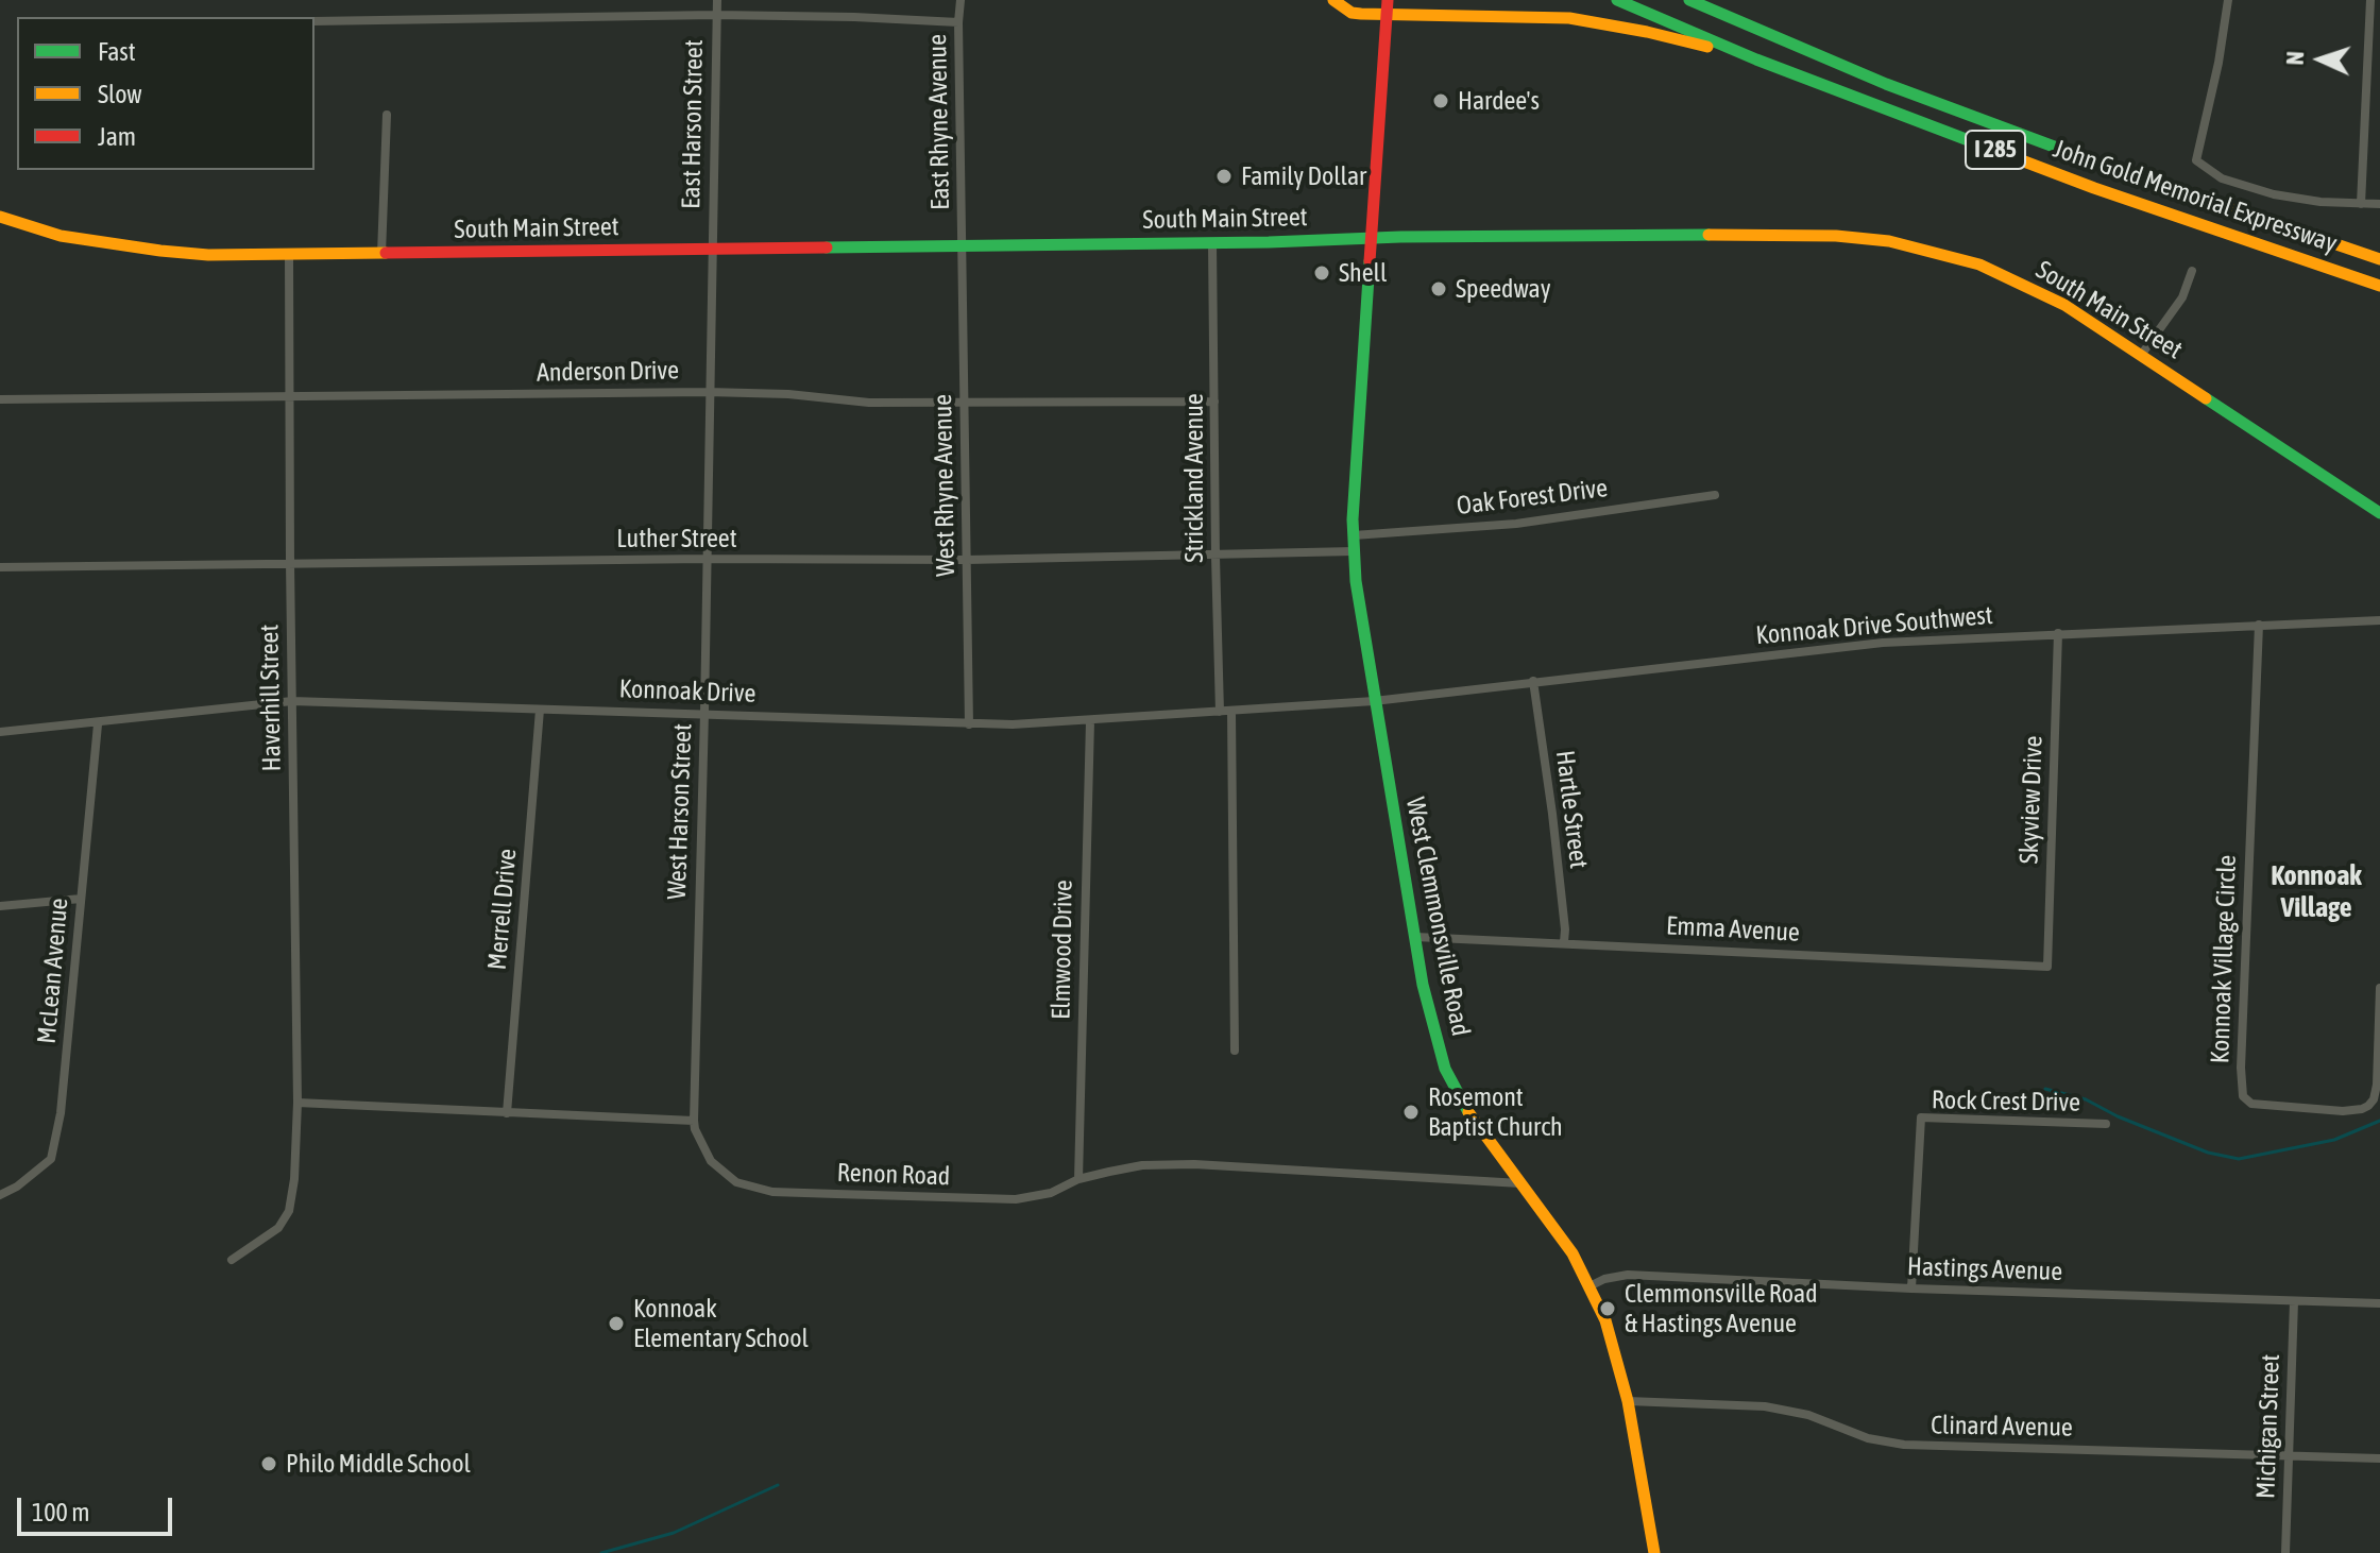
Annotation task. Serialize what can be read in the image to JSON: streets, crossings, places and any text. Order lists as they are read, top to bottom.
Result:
{
  "streets": {
    "main road": [
      "I 285",
      "John Gold Memorial Expressway",
      "South Main Street",
      "West Clemmonsville Road"
    ],
    "street": [
      "East Rhyne Avenue",
      "East Harson Street",
      "Anderson Drive",
      "Strickland Avenue",
      "West Rhyne Avenue",
      "Oak Forest Drive",
      "Luther Street",
      "Konnoak Drive Southwest",
      "Konnoak Drive",
      "Haverhill Street",
      "Skyview Drive",
      "Hartle Street",
      "West Harson Street",
      "Merrell Drive",
      "Emma Avenue",
      "Elmwood Drive",
      "Konnoak Village Circle",
      "McLean Avenue",
      "Rock Crest Drive",
      "Renon Road",
      "Hastings Avenue",
      "Clinard Avenue",
      "Michigan Street"
    ]
  },
  "crossings": [
    ["East Rhyne Avenue", "South Main Street"],
    ["East Rhyne Avenue", "West Rhyne Avenue"],
    ["East Harson Street", "South Main Street"],
    ["East Harson Street", "West Harson Street"],
    ["South Main Street", "Strickland Avenue"],
    ["South Main Street", "West Rhyne Avenue"],
    ["South Main Street", "Haverhill Street"],
    ["South Main Street", "West Harson Street"],
    ["South Main Street", "West Clemmonsville Road"],
    ["Anderson Drive", "Strickland Avenue"],
    ["Anderson Drive", "West Rhyne Avenue"],
    ["Anderson Drive", "Haverhill Street"],
    ["Anderson Drive", "West Harson Street"],
    ["Strickland Avenue", "Luther Street"],
    ["Strickland Avenue", "Konnoak Drive"],
    ["West Rhyne Avenue", "Luther Street"],
    ["West Rhyne Avenue", "Konnoak Drive"],
    ["Oak Forest Drive", "West Clemmonsville Road"],
    ["Luther Street", "Haverhill Street"],
    ["Luther Street", "West Harson Street"],
    ["Luther Street", "West Clemmonsville Road"],
    ["Konnoak Drive Southwest", "Konnoak Drive"],
    ["Konnoak Drive Southwest", "Skyview Drive"],
    ["Konnoak Drive Southwest", "Hartle Street"],
    ["Konnoak Drive Southwest", "West Clemmonsville Road"],
    ["Konnoak Drive Southwest", "Konnoak Village Circle"],
    ["Konnoak Drive", "Haverhill Street"],
    ["Konnoak Drive", "West Harson Street"],
    ["Konnoak Drive", "Merrell Drive"],
    ["Konnoak Drive", "West Clemmonsville Road"],
    ["Konnoak Drive", "Elmwood Drive"],
    ["Konnoak Drive", "McLean Avenue"],
    ["Skyview Drive", "Emma Avenue"],
    ["Hartle Street", "Emma Avenue"],
    ["West Harson Street", "Renon Road"],
    ["West Clemmonsville Road", "Emma Avenue"],
    ["West Clemmonsville Road", "Renon Road"],
    ["West Clemmonsville Road", "Hastings Avenue"],
    ["West Clemmonsville Road", "Clinard Avenue"],
    ["Elmwood Drive", "Renon Road"],
    ["Rock Crest Drive", "Hastings Avenue"],
    ["Hastings Avenue", "Michigan Street"],
    ["Clinard Avenue", "Michigan Street"]
  ],
  "districts": ["Konnoak Village"],
  "places": [
    "Hardee's",
    "Family Dollar",
    "Shell",
    "Speedway",
    "Rosemont Baptist Church",
    "Clemmonsville Road & Hastings Avenue",
    "Konnoak Elementary School",
    "Philo Middle School"
  ],
  "legend": ["Fast", "Slow", "Jam"],
  "scale_bar": "100 m",
  "north": "left"
}
